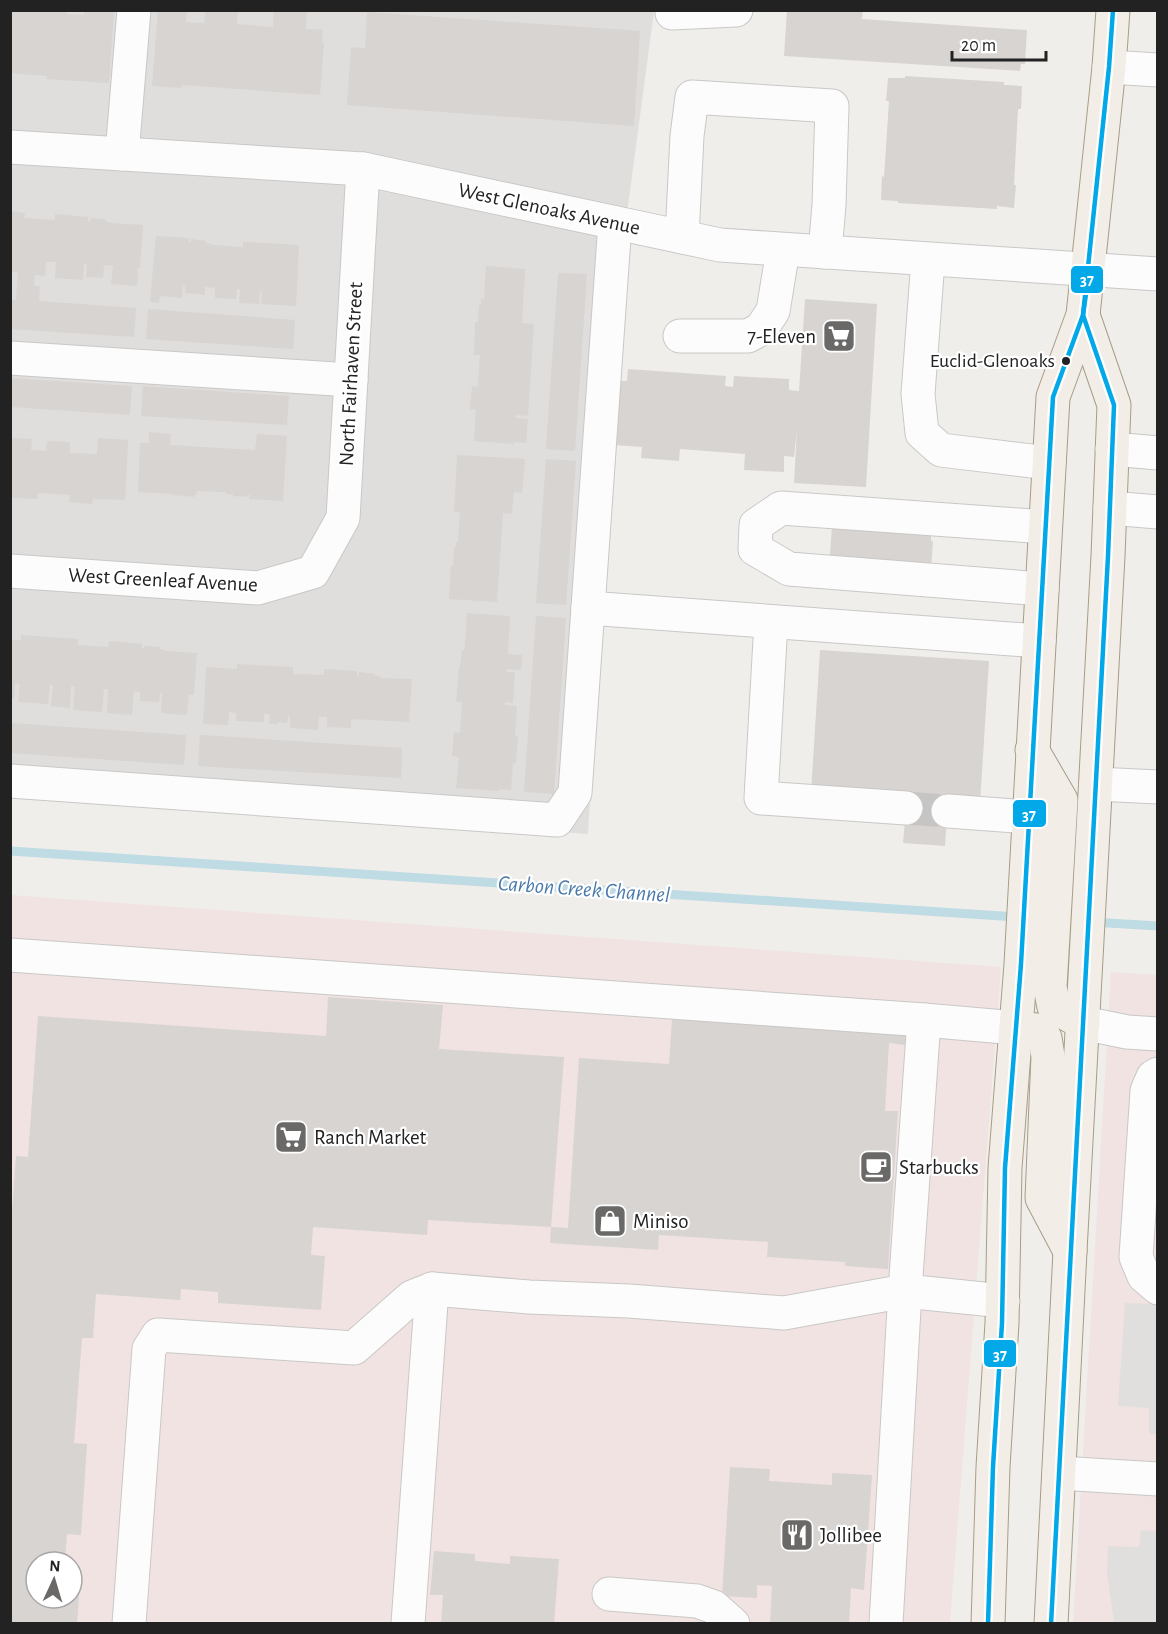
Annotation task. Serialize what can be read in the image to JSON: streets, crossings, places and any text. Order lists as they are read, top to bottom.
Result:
{
  "streets": {
    "street": ["West Glenoaks Avenue", "North Fairhaven Street", "West Greenleaf Avenue"]
  },
  "crossings": [
    ["West Glenoaks Avenue", "North Fairhaven Street"],
    ["North Fairhaven Street", "West Greenleaf Avenue"]
  ],
  "water": ["Carbon Creek Channel"],
  "places": {
    "supermarket": ["7-Eleven", "Ranch Market"],
    "other": ["Euclid-Glenoaks"],
    "cafe": ["Starbucks"],
    "shop": ["Miniso"],
    "restaurant": ["Jollibee"]
  },
  "lines": ["transit line 37"],
  "scale_bar": "20 m",
  "north": "top"
}
